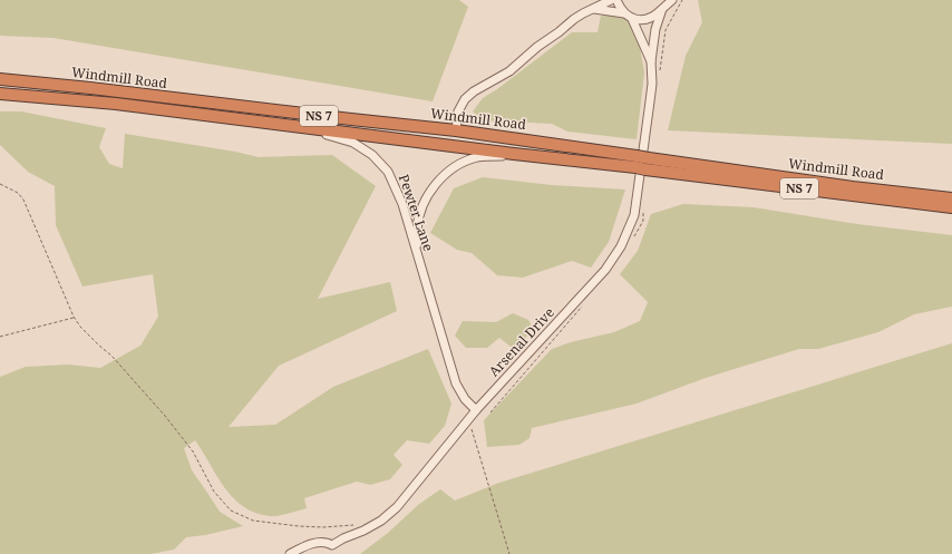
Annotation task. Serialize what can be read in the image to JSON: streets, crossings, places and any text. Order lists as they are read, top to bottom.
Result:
{
  "streets": {
    "highway": ["Windmill Road", "NS 7"],
    "lane": ["Pewter Lane", "Arsenal Drive"]
  },
  "crossings": [
    ["Windmill Road", "Pewter Lane"],
    ["Pewter Lane", "Arsenal Drive"]
  ]
}
